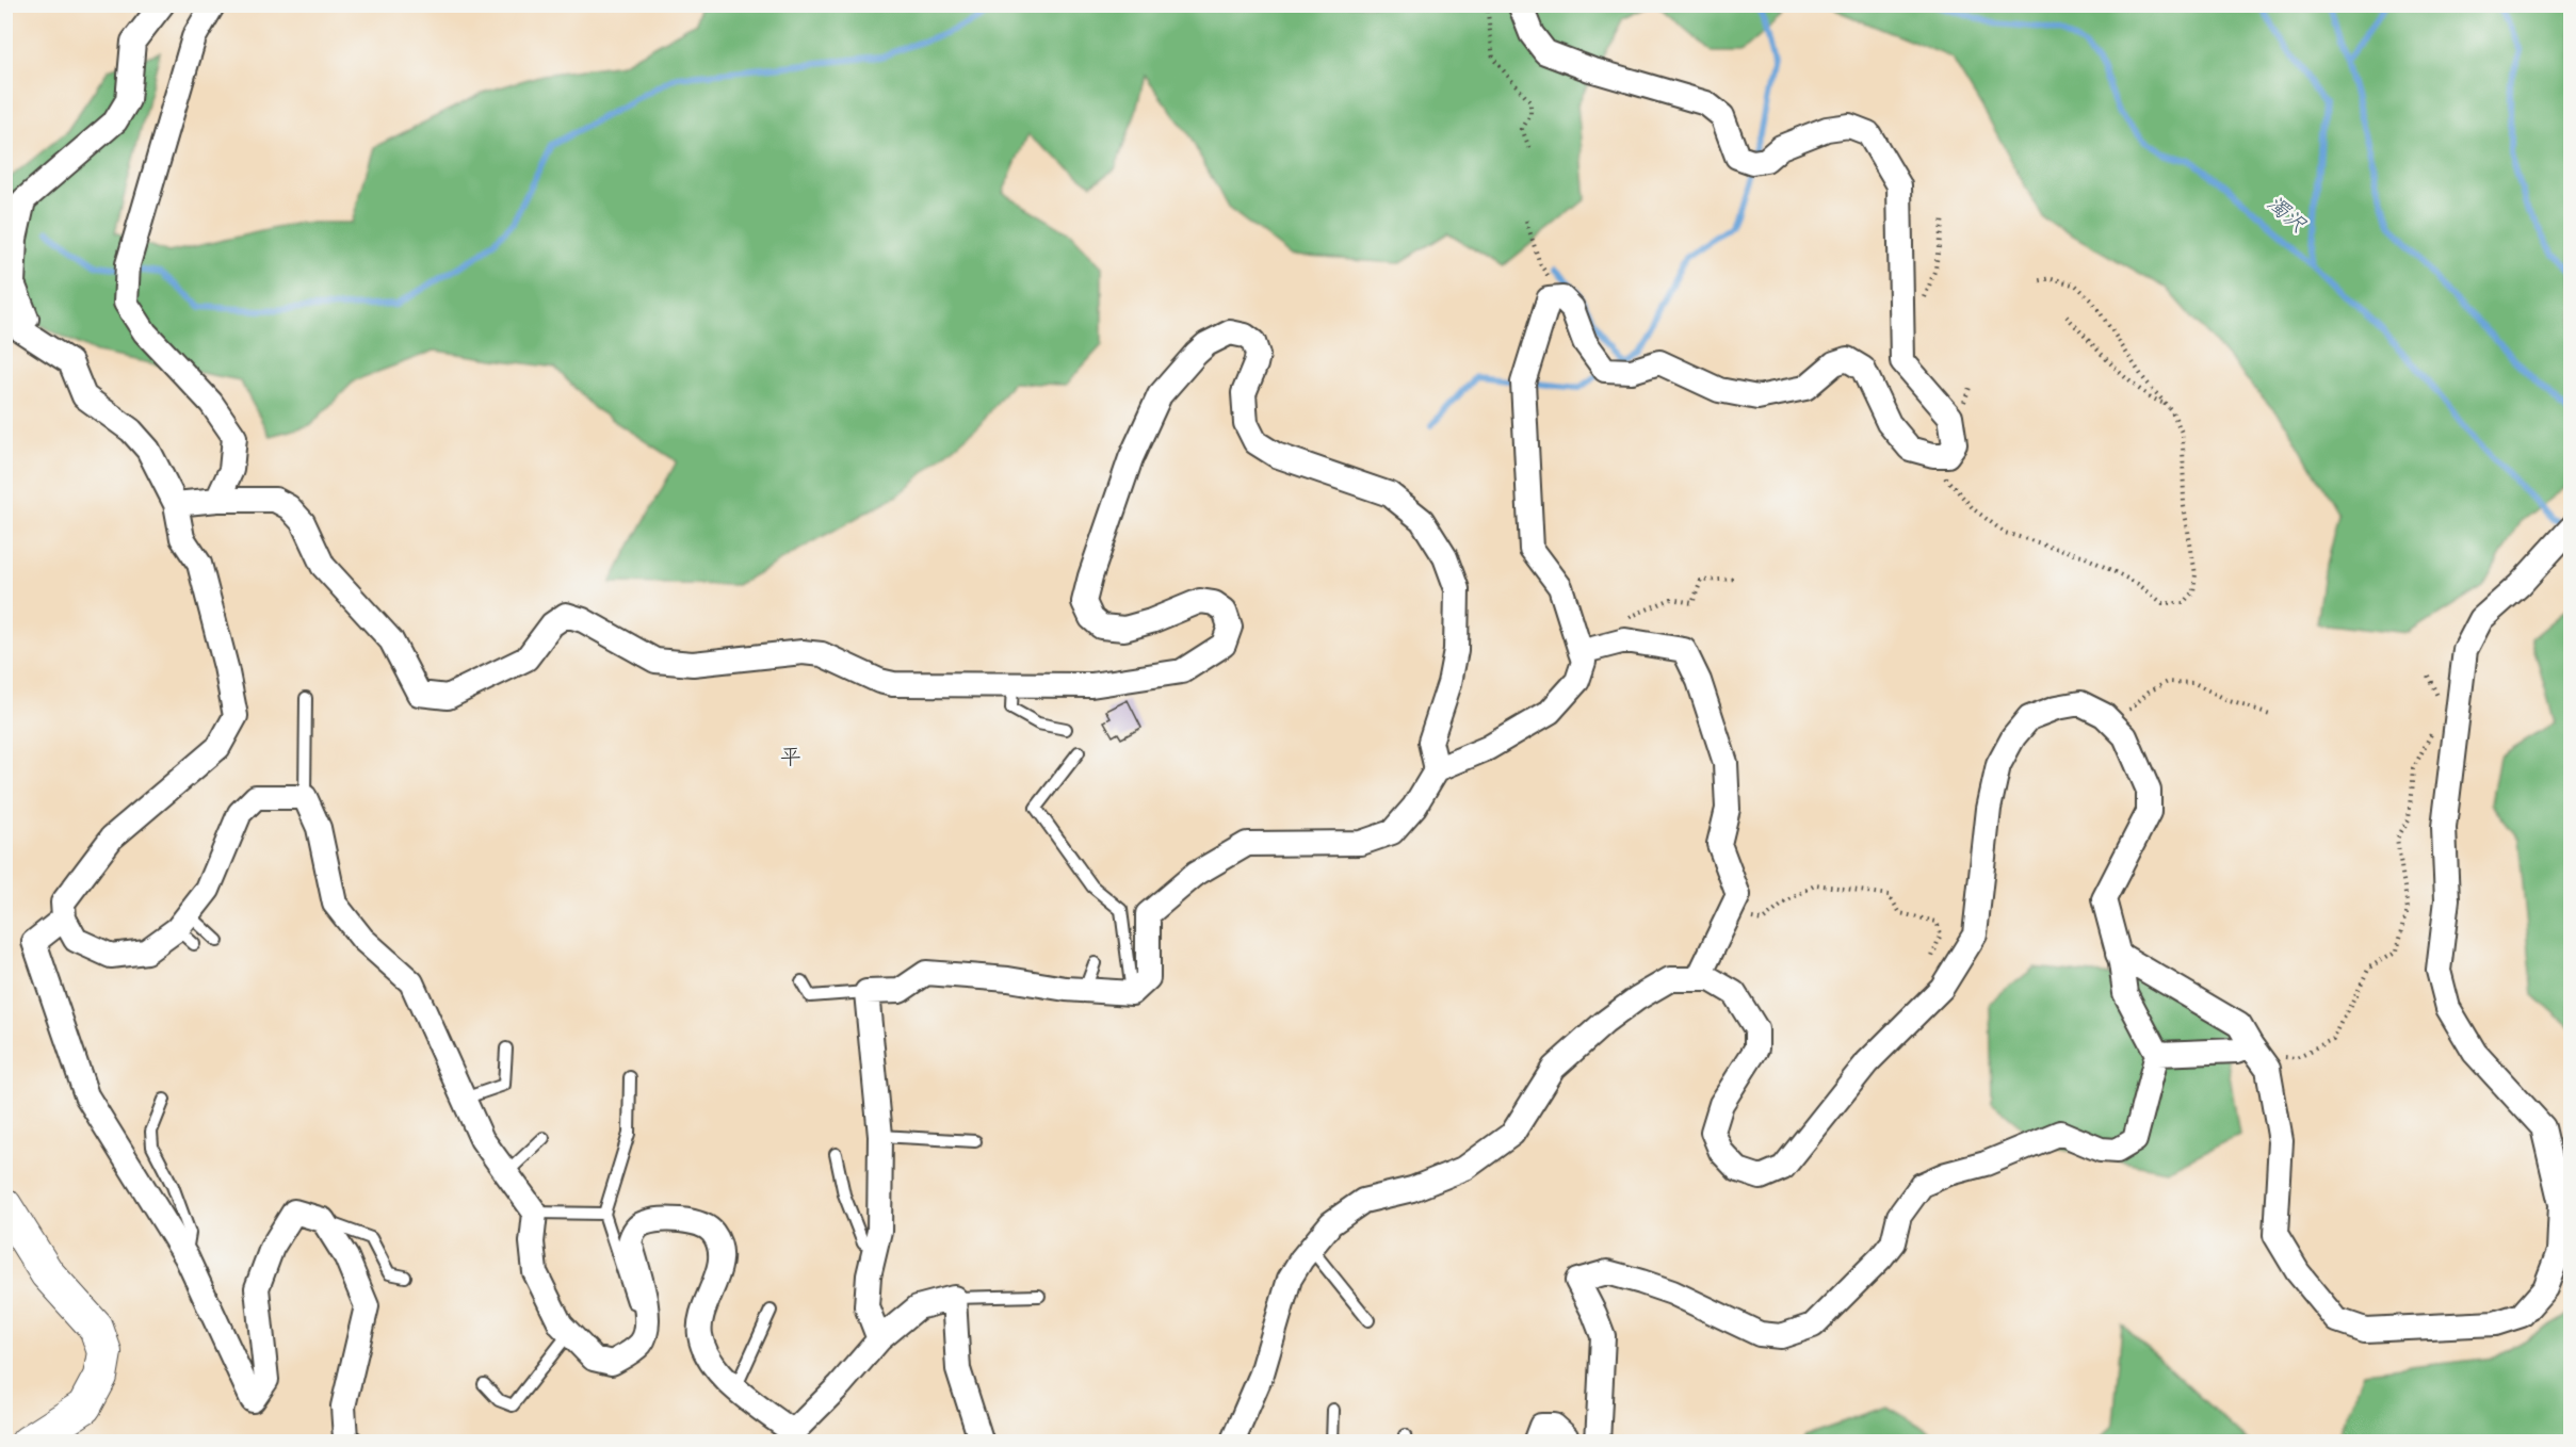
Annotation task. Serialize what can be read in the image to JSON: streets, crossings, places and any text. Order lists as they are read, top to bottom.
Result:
{
  "districts": ["平"],
  "water": ["濁沢"]
}
